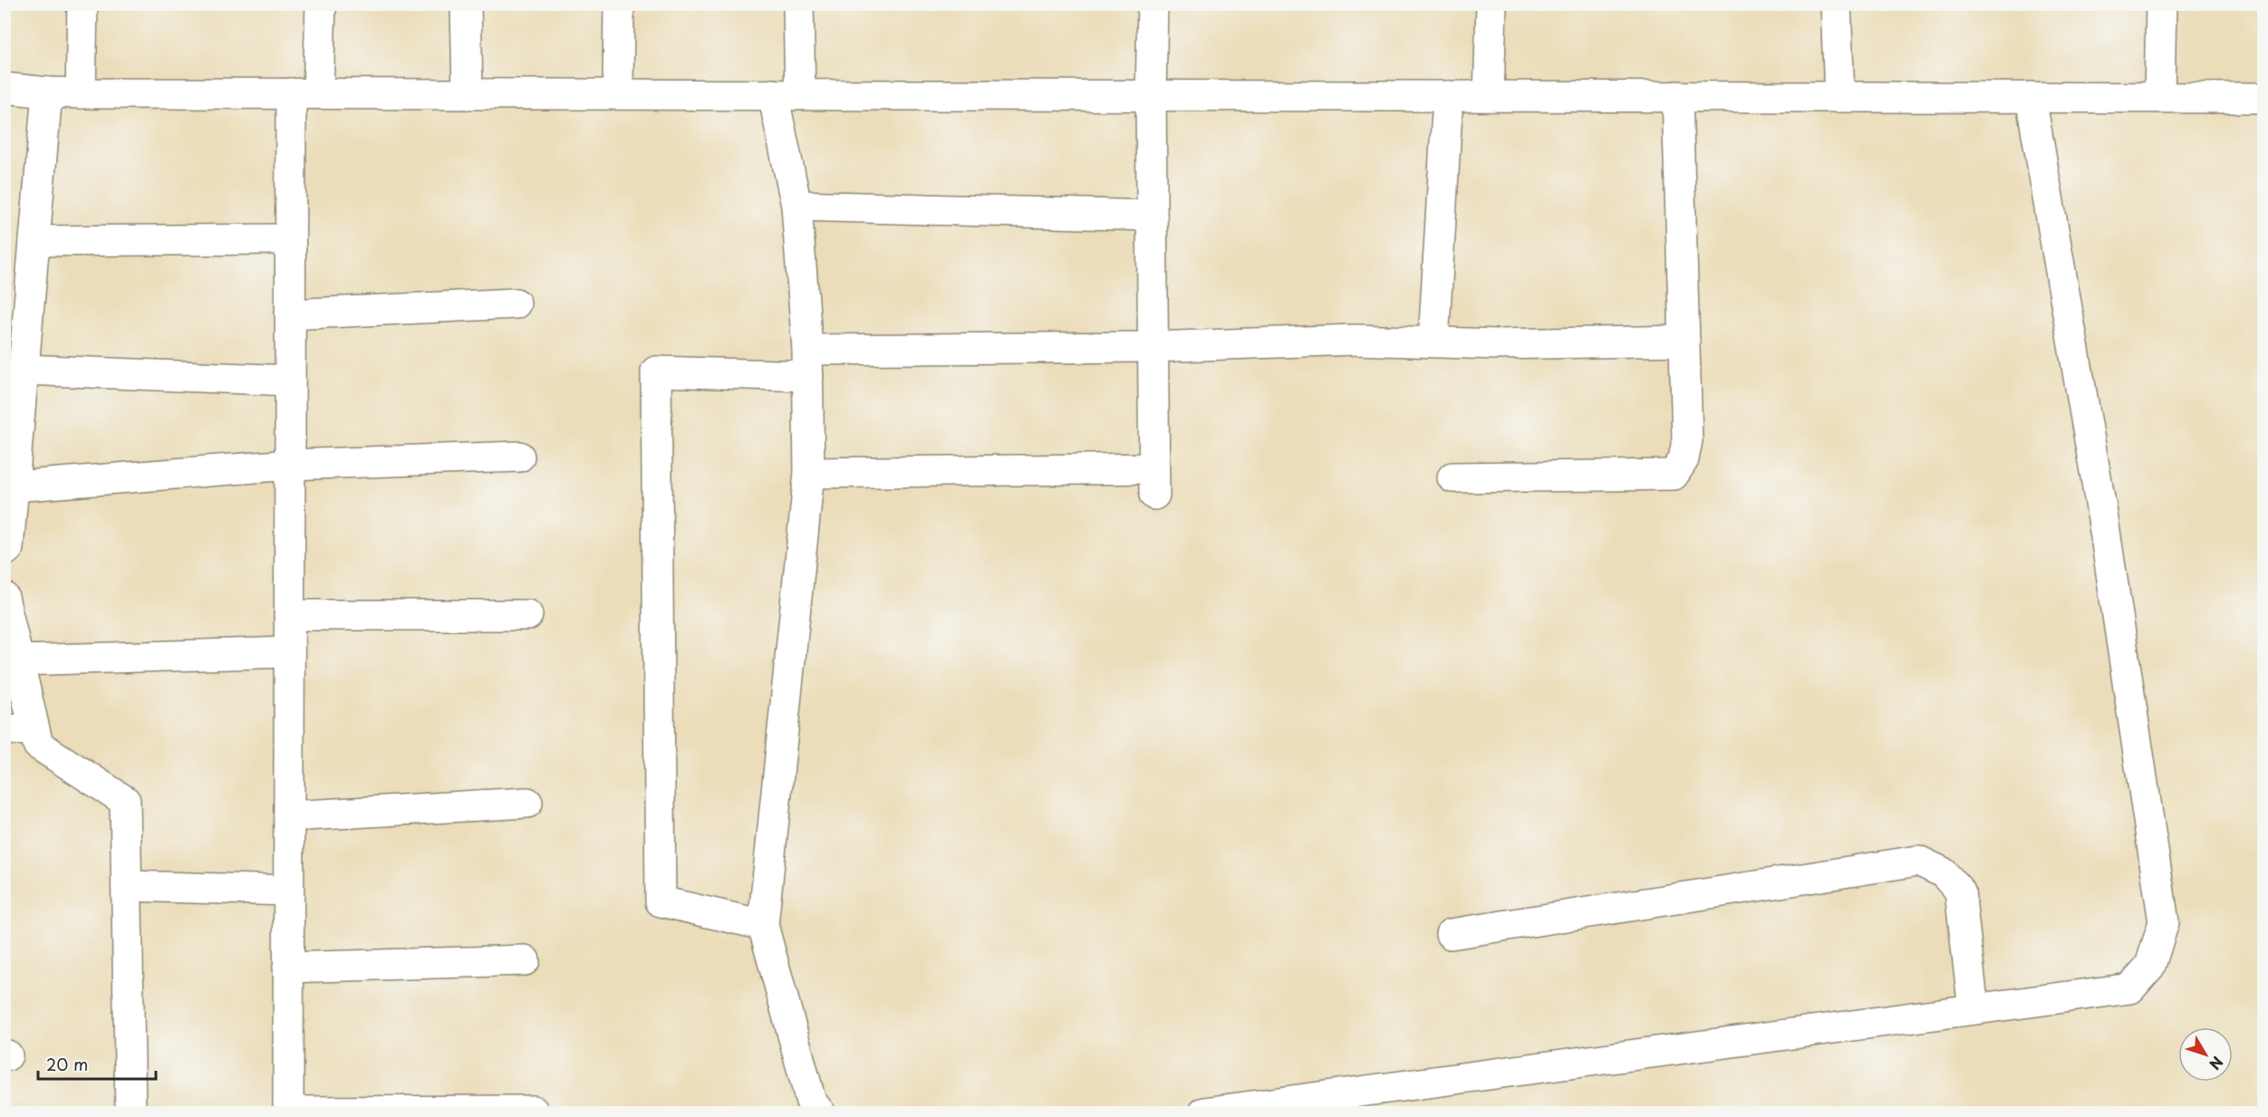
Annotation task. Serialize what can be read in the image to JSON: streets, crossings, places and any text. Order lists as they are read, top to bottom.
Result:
{
  "scale_bar": "20 m",
  "north": "bottom right"
}
